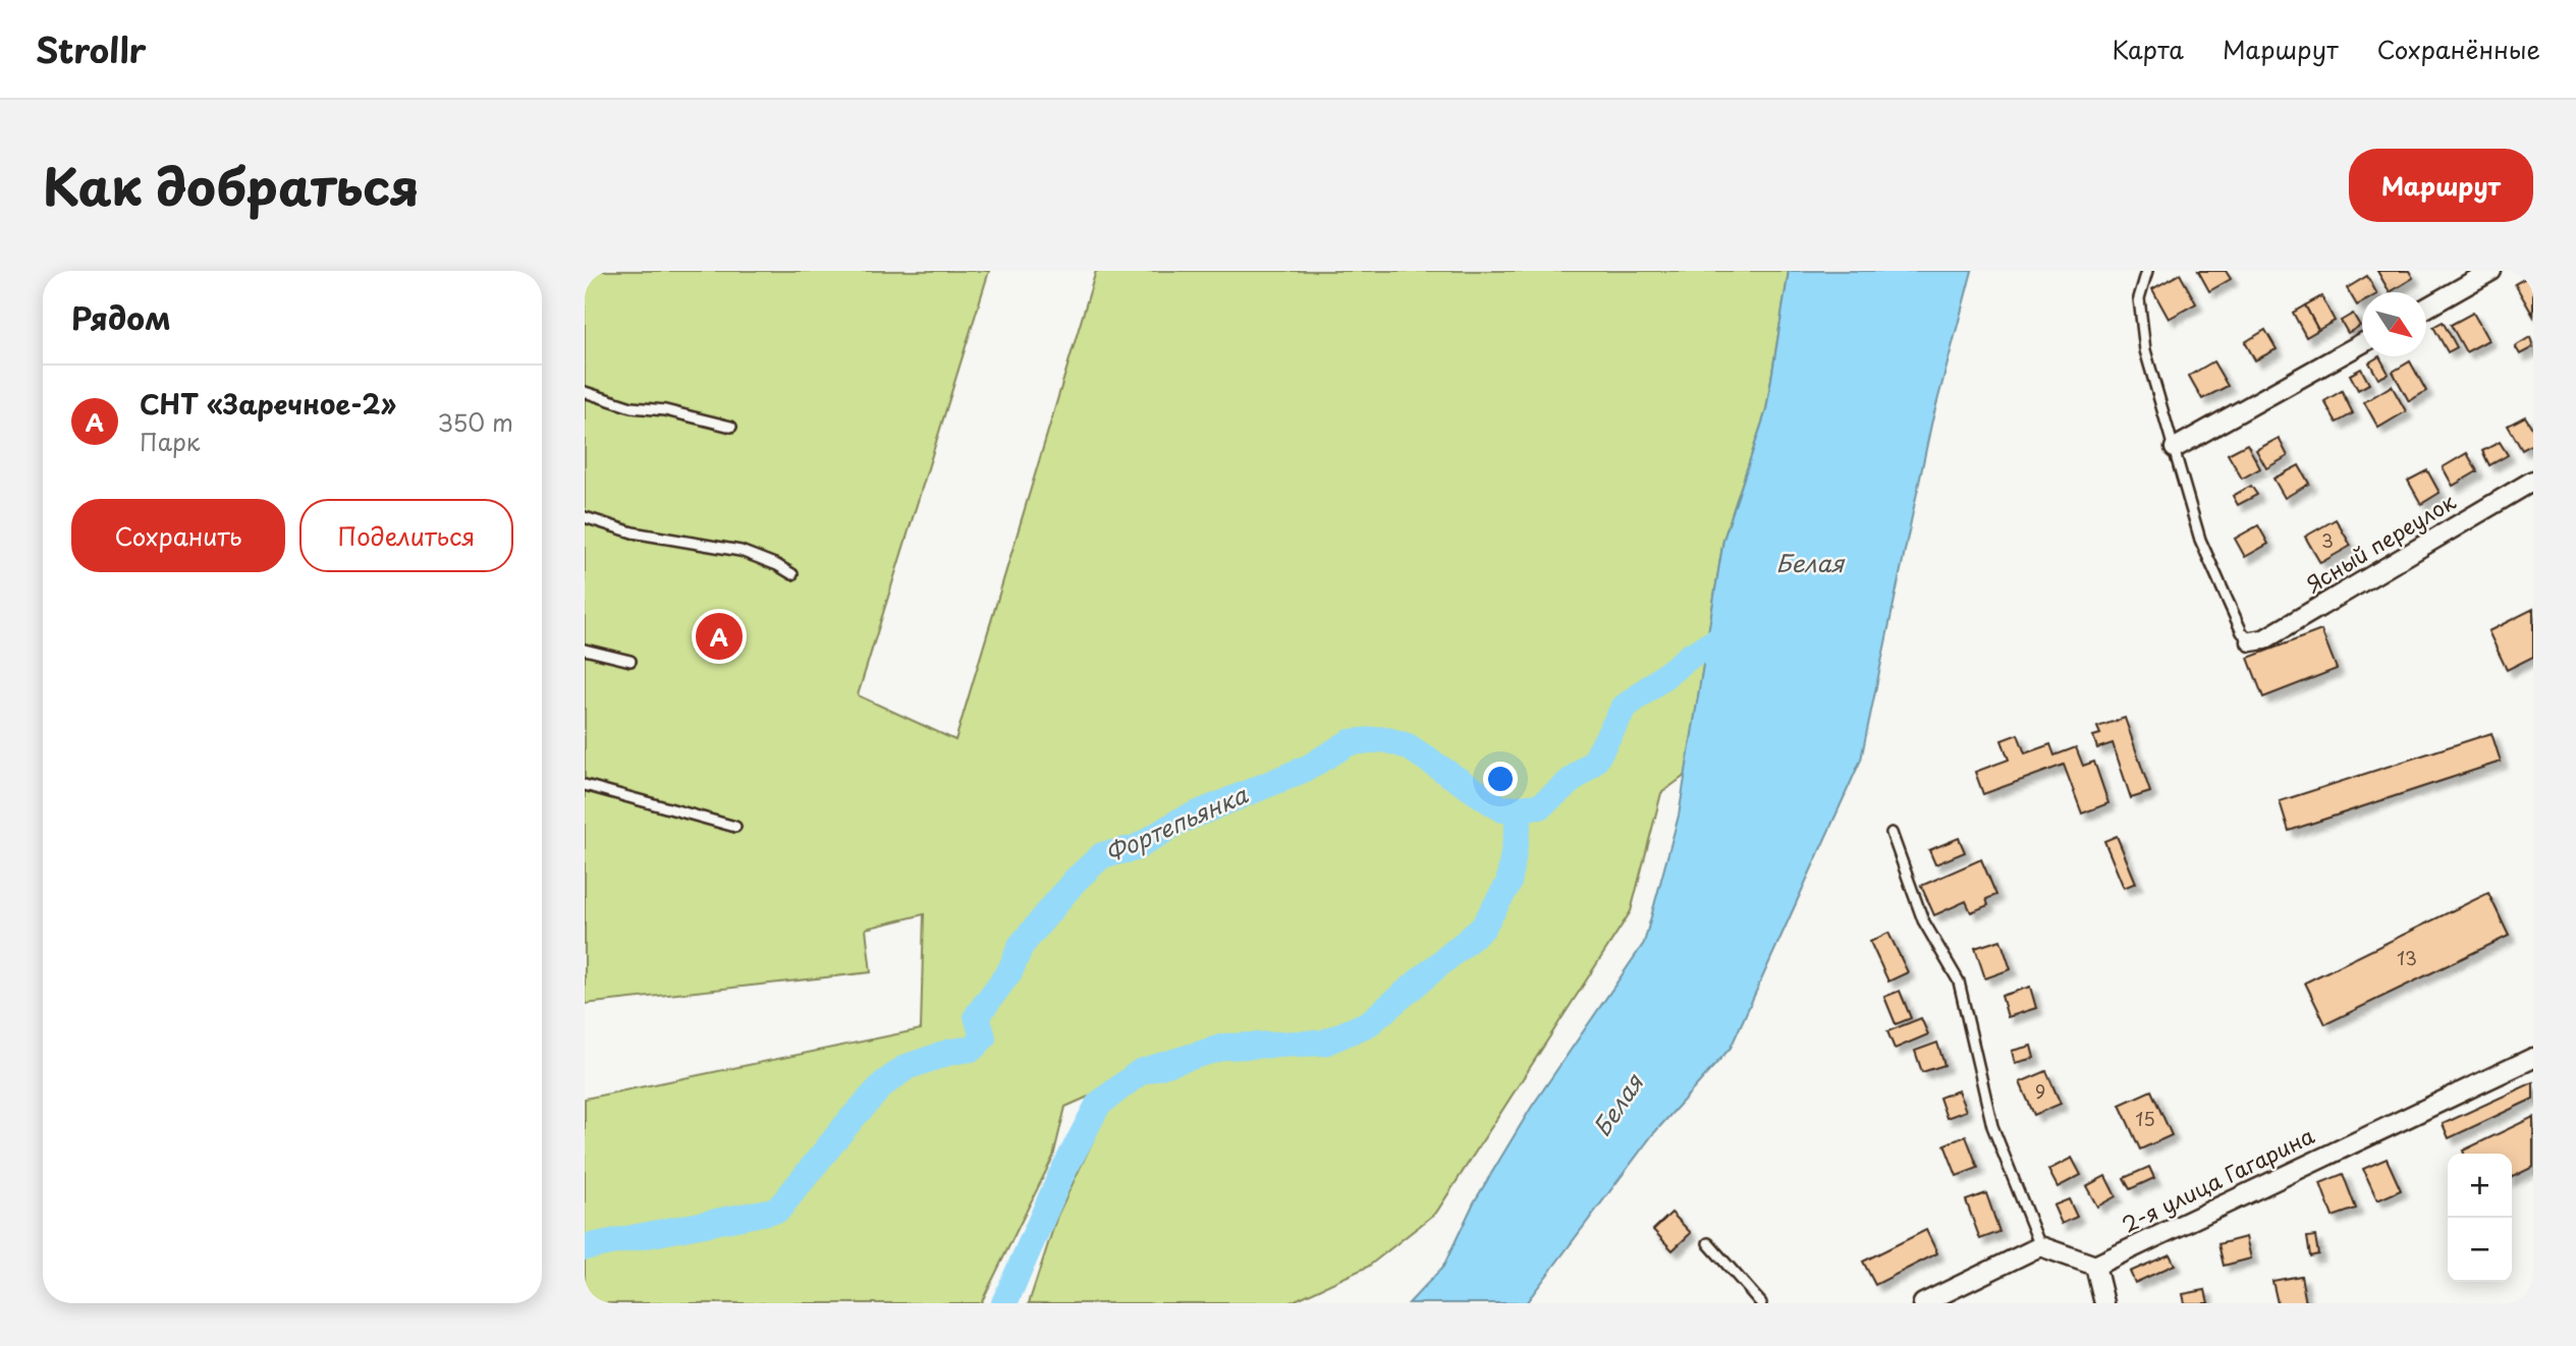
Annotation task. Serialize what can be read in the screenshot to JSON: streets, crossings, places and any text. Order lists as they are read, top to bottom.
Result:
{
  "streets": {
    "street": ["Ясный переулок", "2-я улица Гагарина"]
  },
  "water": ["Белая", "Фортепьянка"],
  "house_numbers": [
    "3",
    "13",
    "9",
    "15"
  ],
  "north": "bottom right",
  "page": {
    "header": "Strollr",
    "nav": ["Карта", "Маршрут", "Сохранённые"],
    "title": "Как добраться",
    "buttons": [
      "Маршрут",
      ["Сохранить", "Поделиться"]
    ],
    "heading": "Рядом",
    "list": [
      {
        "mark": "A",
        "name": "СНТ «Заречное-2»",
        "note": "Парк",
        "value": "350 m"
      }
    ],
    "pins": "A",
    "map_buttons": ["+", "−"]
  }
}
